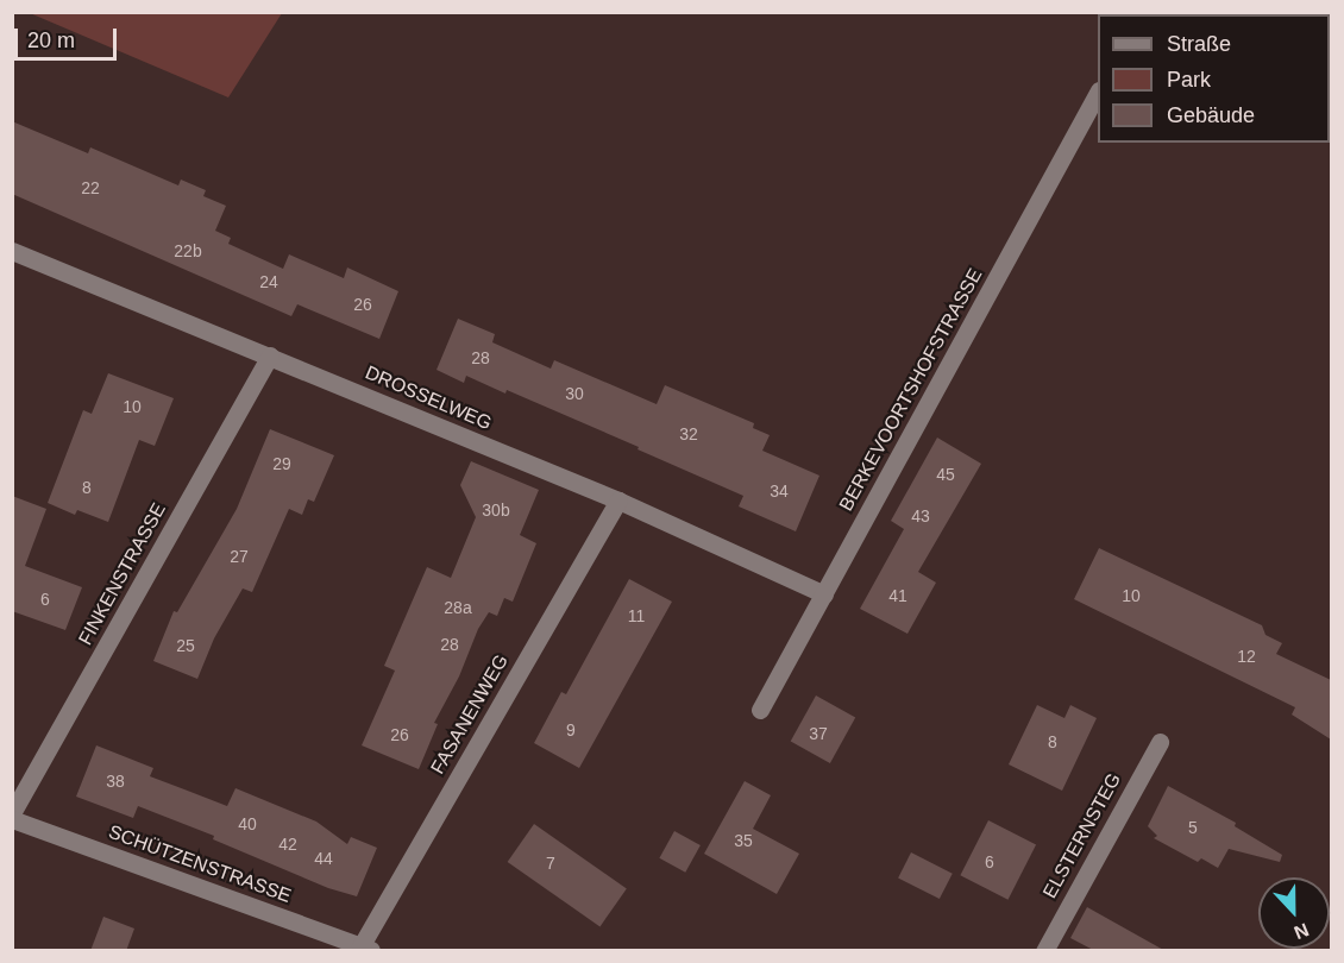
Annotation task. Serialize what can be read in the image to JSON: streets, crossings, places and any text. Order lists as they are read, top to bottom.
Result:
{
  "streets": {
    "street": [
      "BERKEVOORTSHOFSTRASSE",
      "DROSSELWEG",
      "FINKENSTRASSE",
      "FASANENWEG",
      "ELSTERNSTEG",
      "SCHÜTZENSTRASSE"
    ]
  },
  "crossings": [
    ["BERKEVOORTSHOFSTRASSE", "DROSSELWEG"],
    ["DROSSELWEG", "FINKENSTRASSE"],
    ["DROSSELWEG", "FASANENWEG"],
    ["FASANENWEG", "SCHÜTZENSTRASSE"]
  ],
  "house_numbers": [
    "22",
    "22b",
    "24",
    "26",
    "28",
    "30",
    "10",
    "32",
    "29",
    "45",
    "8",
    "34",
    "30b",
    "43",
    "27",
    "41",
    "10",
    "6",
    "28a",
    "11",
    "28",
    "25",
    "12",
    "9",
    "37",
    "26",
    "8",
    "38",
    "40",
    "5",
    "35",
    "42",
    "44",
    "6",
    "7"
  ],
  "legend": ["Straße", "Park", "Gebäude"],
  "scale_bar": "20 m",
  "north": "bottom"
}
